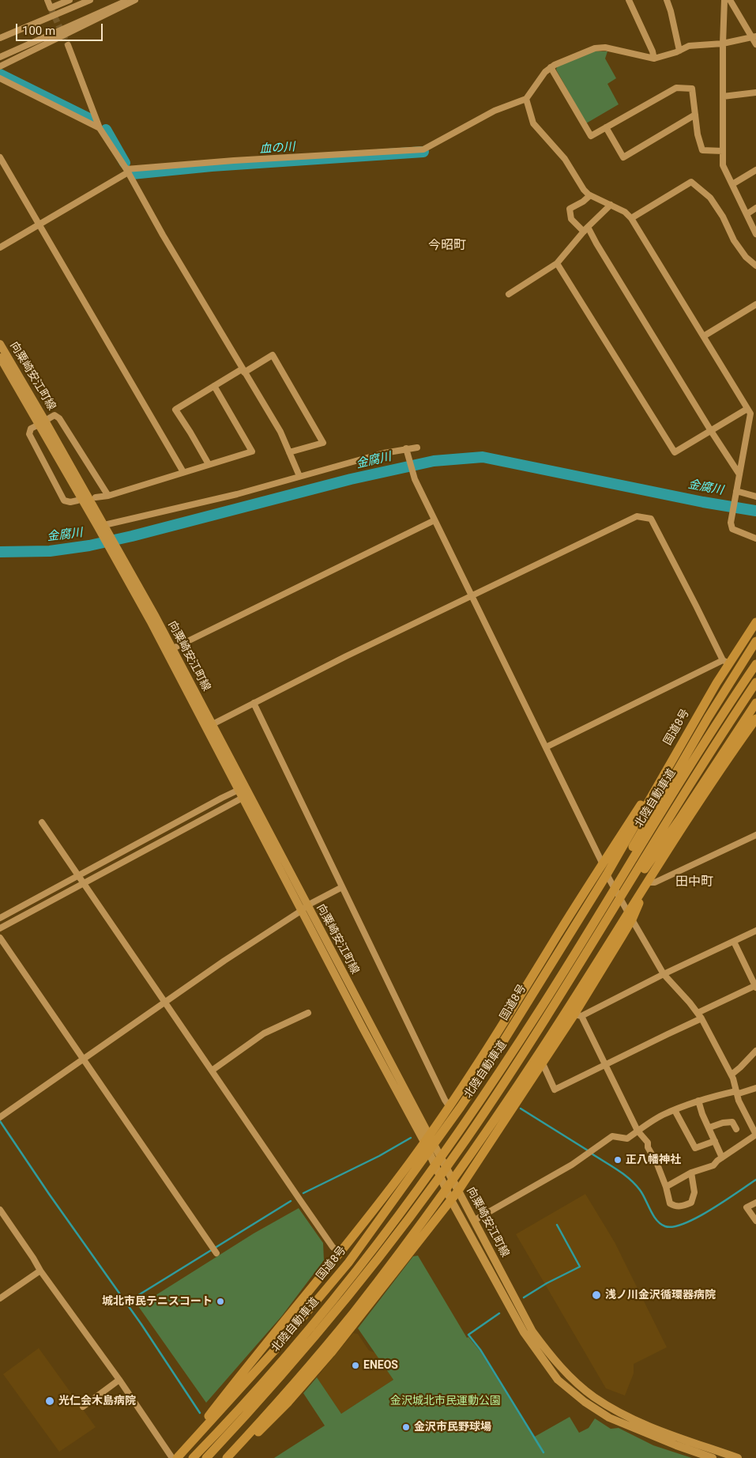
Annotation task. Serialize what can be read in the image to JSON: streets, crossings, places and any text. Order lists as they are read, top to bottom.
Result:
{
  "streets": {
    "highway": ["国道8号", "北陸自動車道"],
    "main road": ["向粟崎安江町線"]
  },
  "districts": ["今昭町", "田中町"],
  "water": ["血の川", "金腐川"],
  "parks": ["金沢城北市民運動公園"],
  "places": [
    "正八幡神社",
    "浅ノ川金沢循環器病院",
    "城北市民テニスコート",
    "ENEOS",
    "光仁会木島病院",
    "金沢市民野球場"
  ],
  "scale_bar": "100 m"
}
